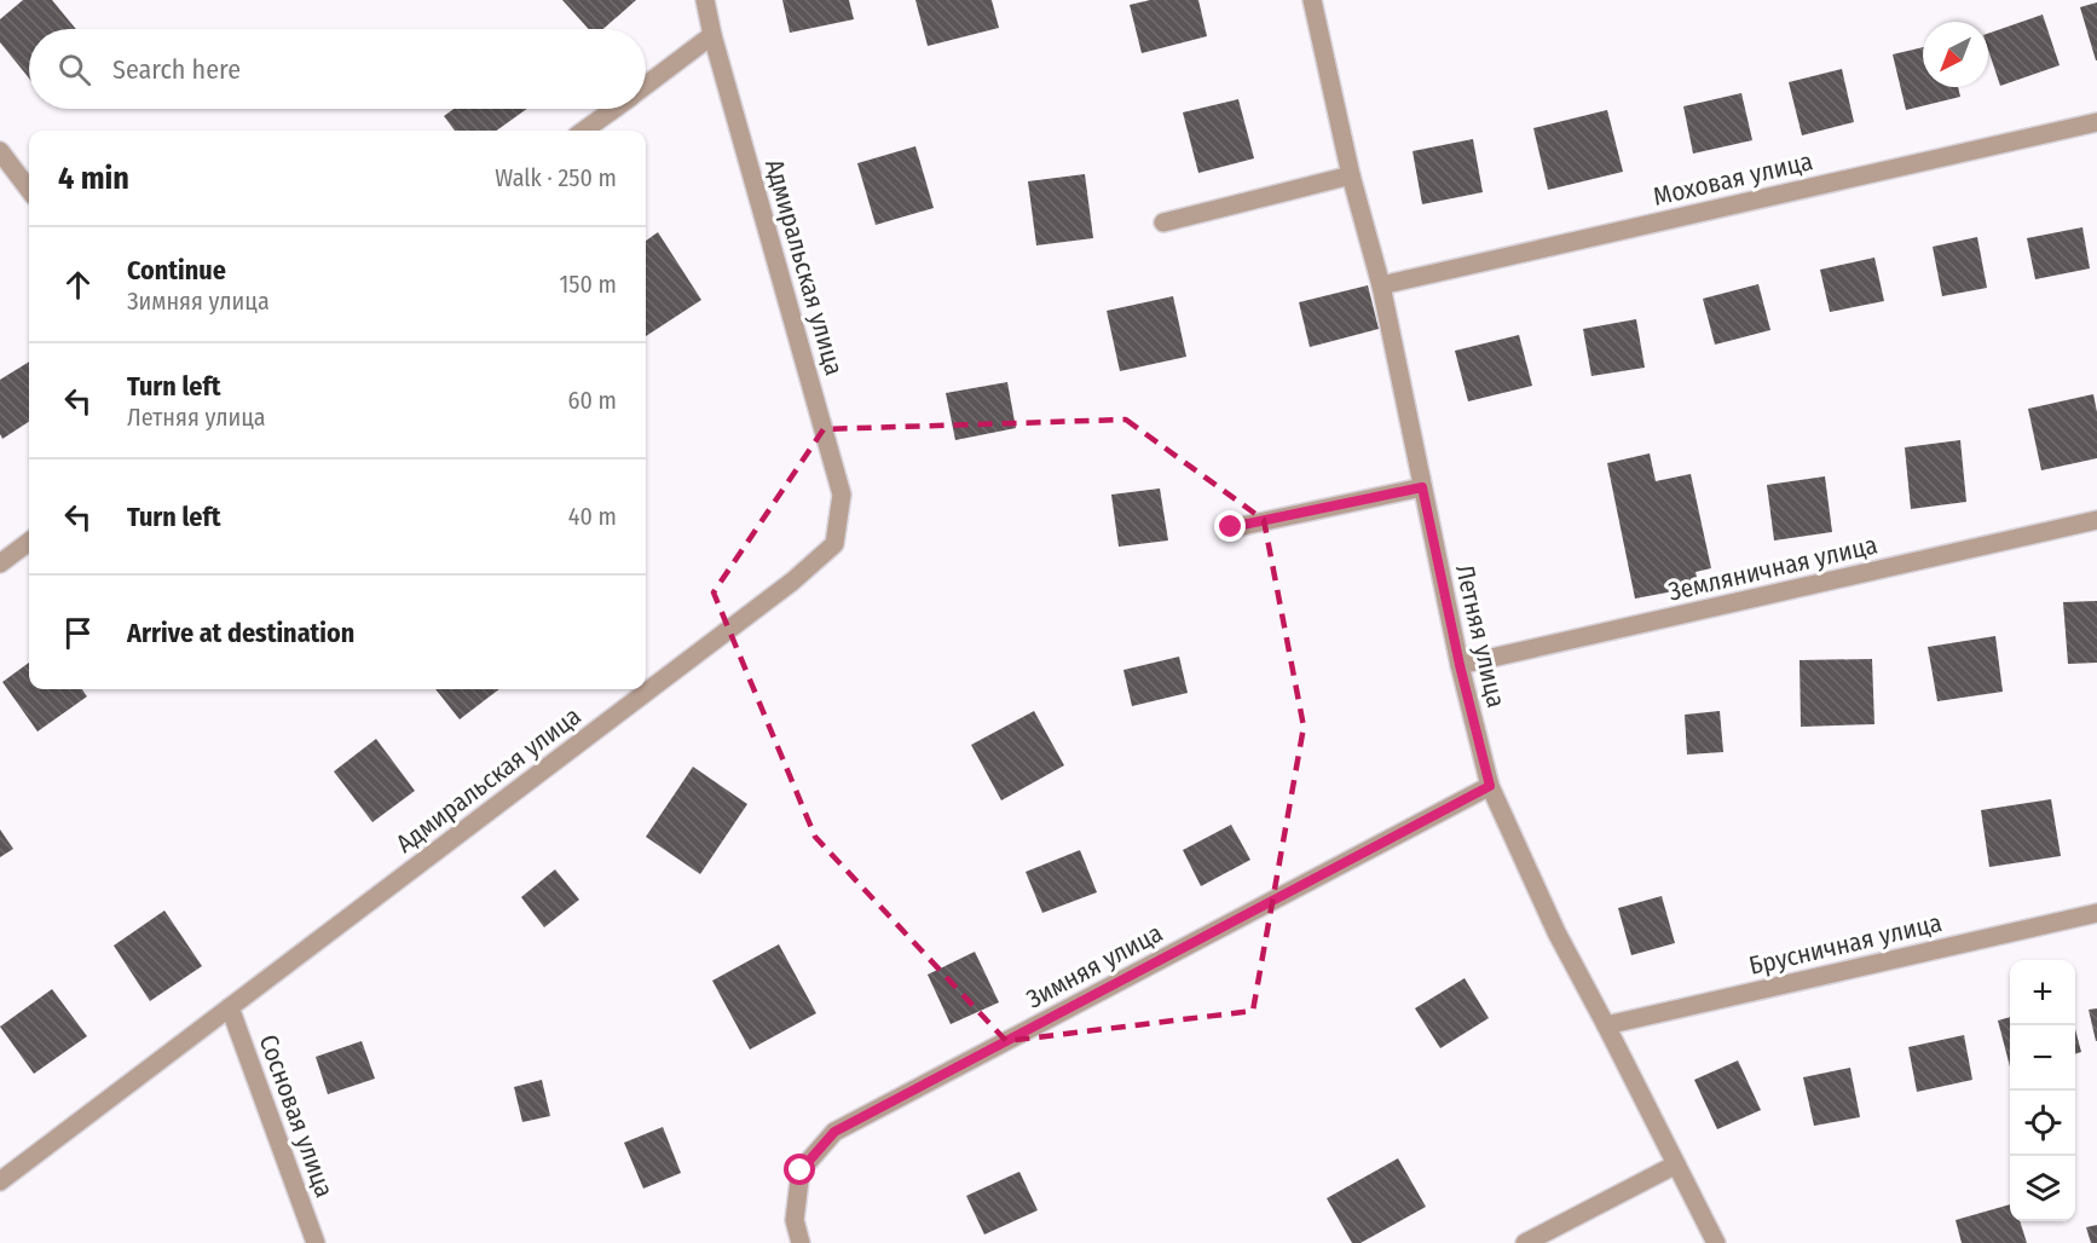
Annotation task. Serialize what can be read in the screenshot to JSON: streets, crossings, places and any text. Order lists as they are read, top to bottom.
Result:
{
  "streets": {
    "street": [
      "Моховая улица",
      "Адмиральская улица",
      "Земляничная улица",
      "Летняя улица",
      "Брусничная улица",
      "Зимняя улица",
      "Сосновая улица"
    ]
  },
  "crossings": [
    ["Моховая улица", "Летняя улица"],
    ["Адмиральская улица", "Сосновая улица"],
    ["Земляничная улица", "Летняя улица"],
    ["Летняя улица", "Брусничная улица"],
    ["Летняя улица", "Зимняя улица"]
  ],
  "north": "bottom left",
  "page": {
    "search": "Search here",
    "heading": ["4 min", "Walk · 250 m"],
    "list": [
      ["Continue", "Зимняя улица", "150 m"],
      ["Turn left", "Летняя улица", "60 m"],
      ["Turn left", "40 m"],
      "Arrive at destination"
    ],
    "map_buttons": ["+", "−"]
  }
}
